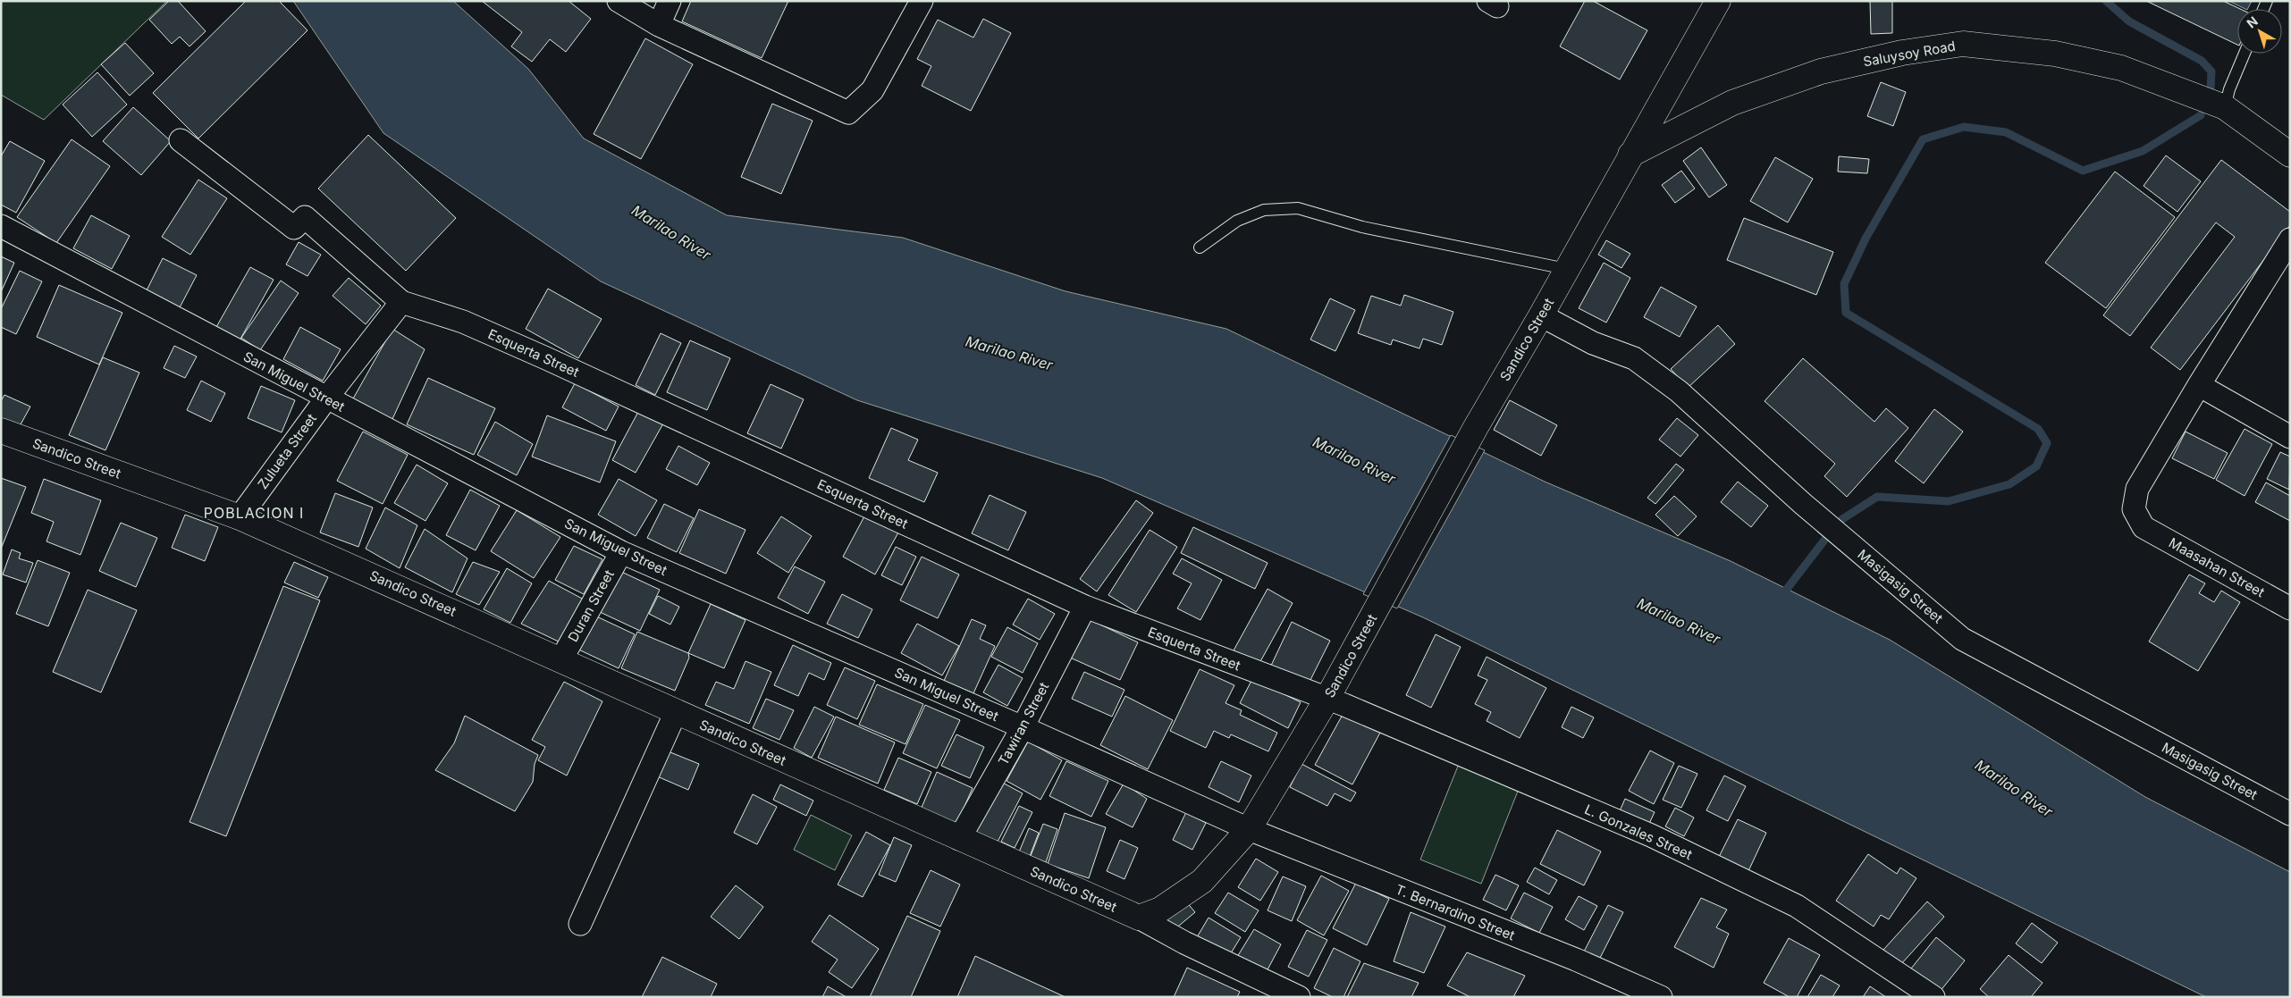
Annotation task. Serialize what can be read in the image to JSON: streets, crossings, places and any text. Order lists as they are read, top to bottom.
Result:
{
  "streets": {
    "main road": ["Saluysoy Road", "Sandico Street"],
    "street": [
      "Esquerta Street",
      "San Miguel Street",
      "Zulueta Street",
      "Maasahan Street",
      "Masigasig Street",
      "Duran Street",
      "Tawiran Street",
      "L. Gonzales Street",
      "T. Bernardino Street"
    ]
  },
  "crossings": [
    ["Saluysoy Road", "Sandico Street"],
    ["Sandico Street", "Esquerta Street"],
    ["Sandico Street", "San Miguel Street"],
    ["Sandico Street", "Zulueta Street"],
    ["Sandico Street", "Masigasig Street"],
    ["Sandico Street", "Duran Street"],
    ["Sandico Street", "Tawiran Street"],
    ["Sandico Street", "L. Gonzales Street"],
    ["Sandico Street", "T. Bernardino Street"],
    ["Esquerta Street", "Zulueta Street"],
    ["Esquerta Street", "Tawiran Street"],
    ["Esquerta Street", "L. Gonzales Street"],
    ["San Miguel Street", "Zulueta Street"],
    ["San Miguel Street", "Duran Street"],
    ["San Miguel Street", "Tawiran Street"],
    ["San Miguel Street", "T. Bernardino Street"]
  ],
  "districts": ["POBLACION I"],
  "water": ["Marilao River"],
  "north": "top left"
}
